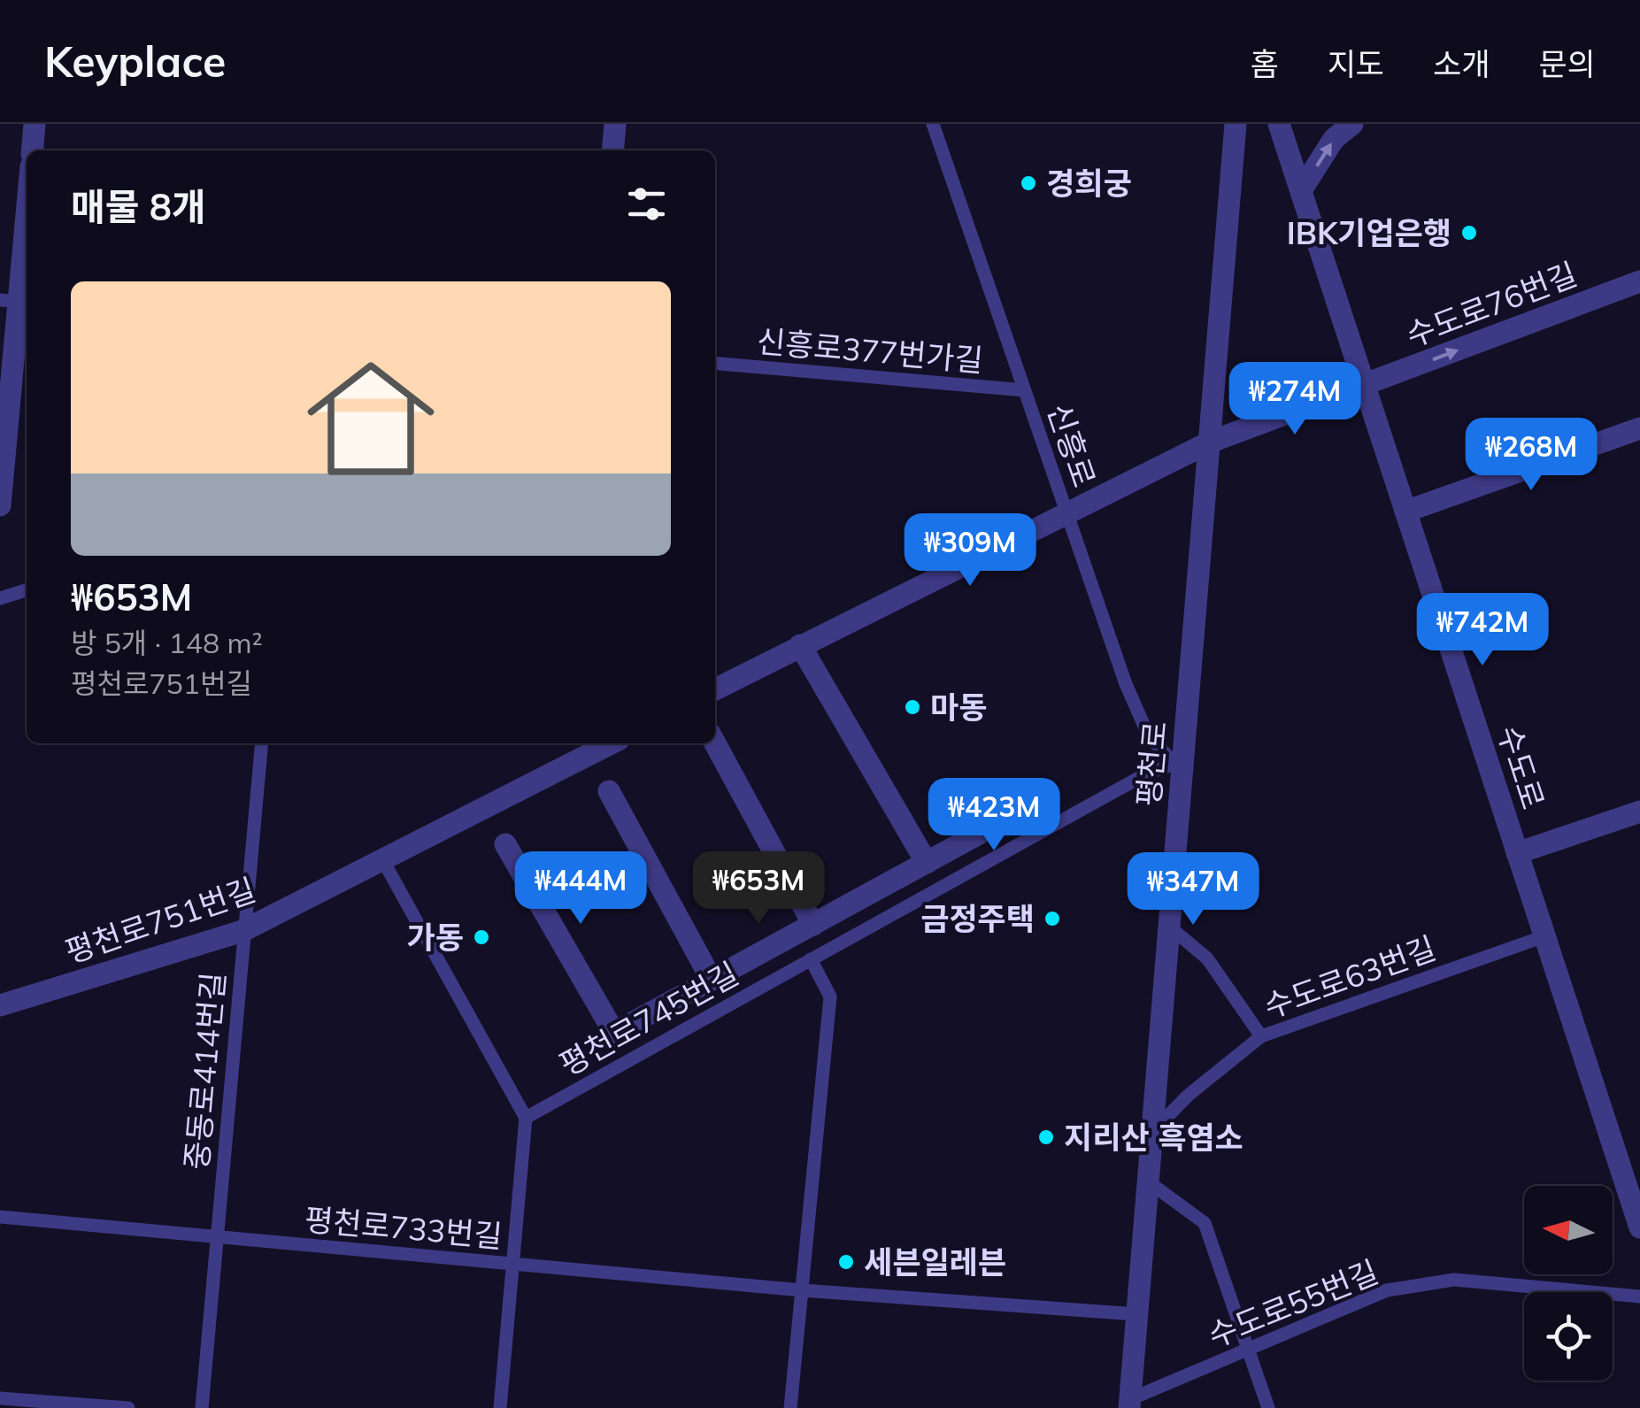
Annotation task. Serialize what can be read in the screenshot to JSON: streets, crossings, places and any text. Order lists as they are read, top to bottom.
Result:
{
  "streets": {
    "street": [
      "수도로76번길",
      "평천로",
      "수도로",
      "평천로751번길"
    ],
    "lane": [
      "신흥로377번가길",
      "신흥로",
      "수도로63번길",
      "평천로745번길",
      "중동로414번길",
      "평천로733번길",
      "수도로55번길"
    ]
  },
  "crossings": [
    ["수도로76번길", "평천로"],
    ["수도로76번길", "수도로"],
    ["신흥로377번가길", "신흥로"],
    ["신흥로", "평천로"],
    ["신흥로", "평천로745번길"],
    ["평천로", "수도로63번길"],
    ["평천로", "평천로745번길"],
    ["평천로", "평천로733번길"],
    ["평천로", "수도로55번길"],
    ["수도로", "수도로63번길"],
    ["평천로751번길", "중동로414번길"],
    ["중동로414번길", "평천로733번길"]
  ],
  "places": [
    "경희궁",
    "IBK기업은행",
    "마동",
    "금정주택",
    "가동",
    "지리산 흑염소",
    "세븐일레븐"
  ],
  "north": "left",
  "page": {
    "header": "Keyplace",
    "nav": [
      "홈",
      "지도",
      "소개",
      "문의"
    ],
    "heading": "매물 8개",
    "list": [
      {
        "name": "₩653M",
        "note": "방 5개 · 148 m² · 평천로751번길"
      }
    ],
    "price": [
      "₩274M",
      "₩268M",
      "₩309M",
      "₩742M",
      "₩423M",
      "₩444M",
      "₩653M",
      "₩347M"
    ]
  }
}
